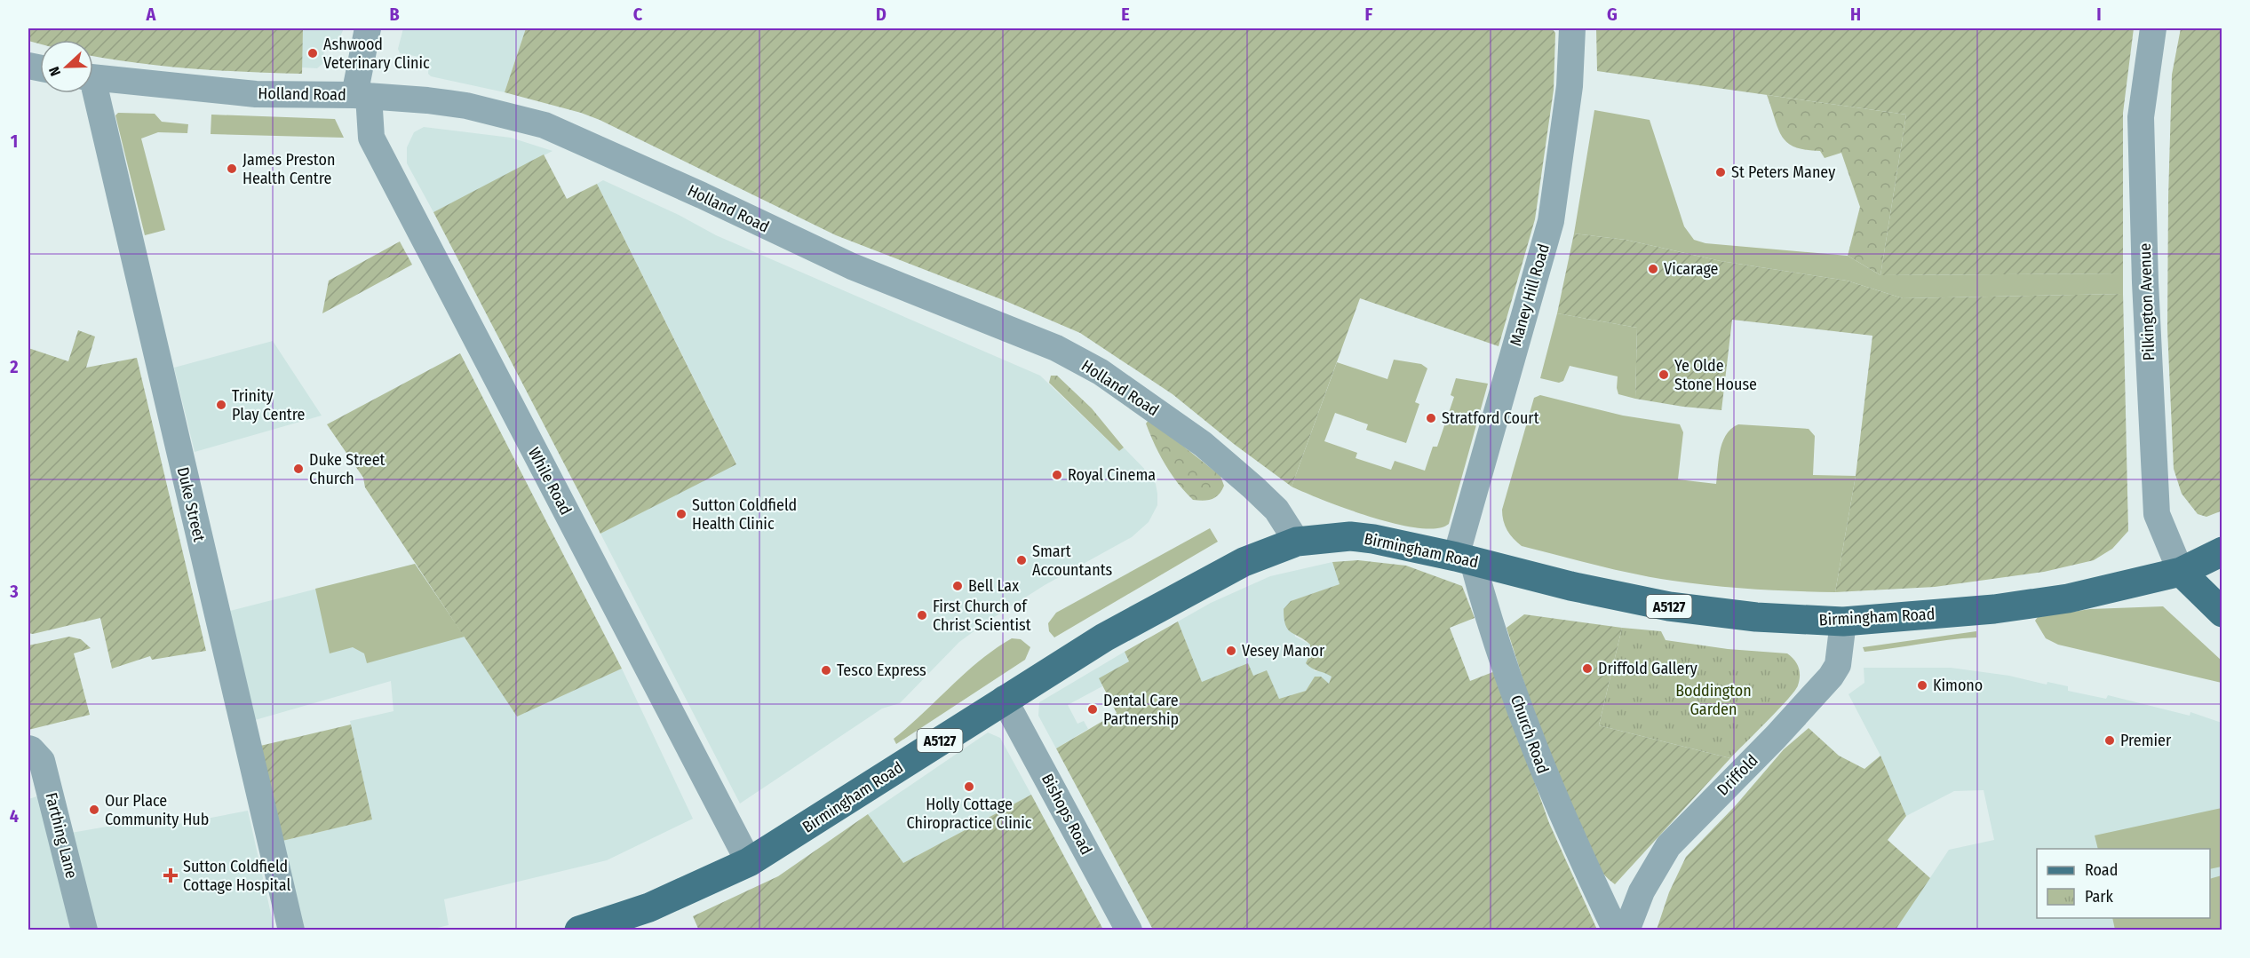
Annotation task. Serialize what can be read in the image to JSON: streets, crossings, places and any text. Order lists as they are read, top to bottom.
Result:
{
  "streets": {
    "main road": ["Birmingham Road", "A5127"],
    "street": [
      "Holland Road",
      "Maney Hill Road",
      "Pilkington Avenue",
      "While Road",
      "Duke Street",
      "Church Road",
      "Driffold",
      "Bishops Road",
      "Farthing Lane"
    ]
  },
  "crossings": [
    ["Holland Road", "While Road"],
    ["Holland Road", "Birmingham Road"],
    ["Maney Hill Road", "Birmingham Road"],
    ["Maney Hill Road", "Church Road"],
    ["Pilkington Avenue", "Birmingham Road"],
    ["While Road", "Birmingham Road"],
    ["Birmingham Road", "Church Road"],
    ["Birmingham Road", "Driffold"],
    ["Birmingham Road", "Bishops Road"]
  ],
  "parks": ["Boddington Garden"],
  "places": {
    "other": [
      "Ashwood Veterinary Clinic",
      "James Preston Health Centre",
      "St Peters Maney",
      "Vicarage",
      "Ye Olde Stone House",
      "Trinity Play Centre",
      "Stratford Court",
      "Duke Street Church",
      "Royal Cinema",
      "Sutton Coldfield Health Clinic",
      "Smart Accountants",
      "Bell Lax",
      "First Church of Christ Scientist",
      "Vesey Manor",
      "Driffold Gallery",
      "Tesco Express",
      "Kimono",
      "Dental Care Partnership",
      "Premier",
      "Holly Cottage Chiropractice Clinic",
      "Our Place Community Hub"
    ],
    "health": ["Sutton Coldfield Cottage Hospital"]
  },
  "legend": ["Road", "Park"],
  "north": "left",
  "grid": {
    "columns": [
      "A",
      "B",
      "C",
      "D",
      "E",
      "F",
      "G",
      "H",
      "I"
    ],
    "rows": [
      "1",
      "2",
      "3",
      "4"
    ]
  }
}
